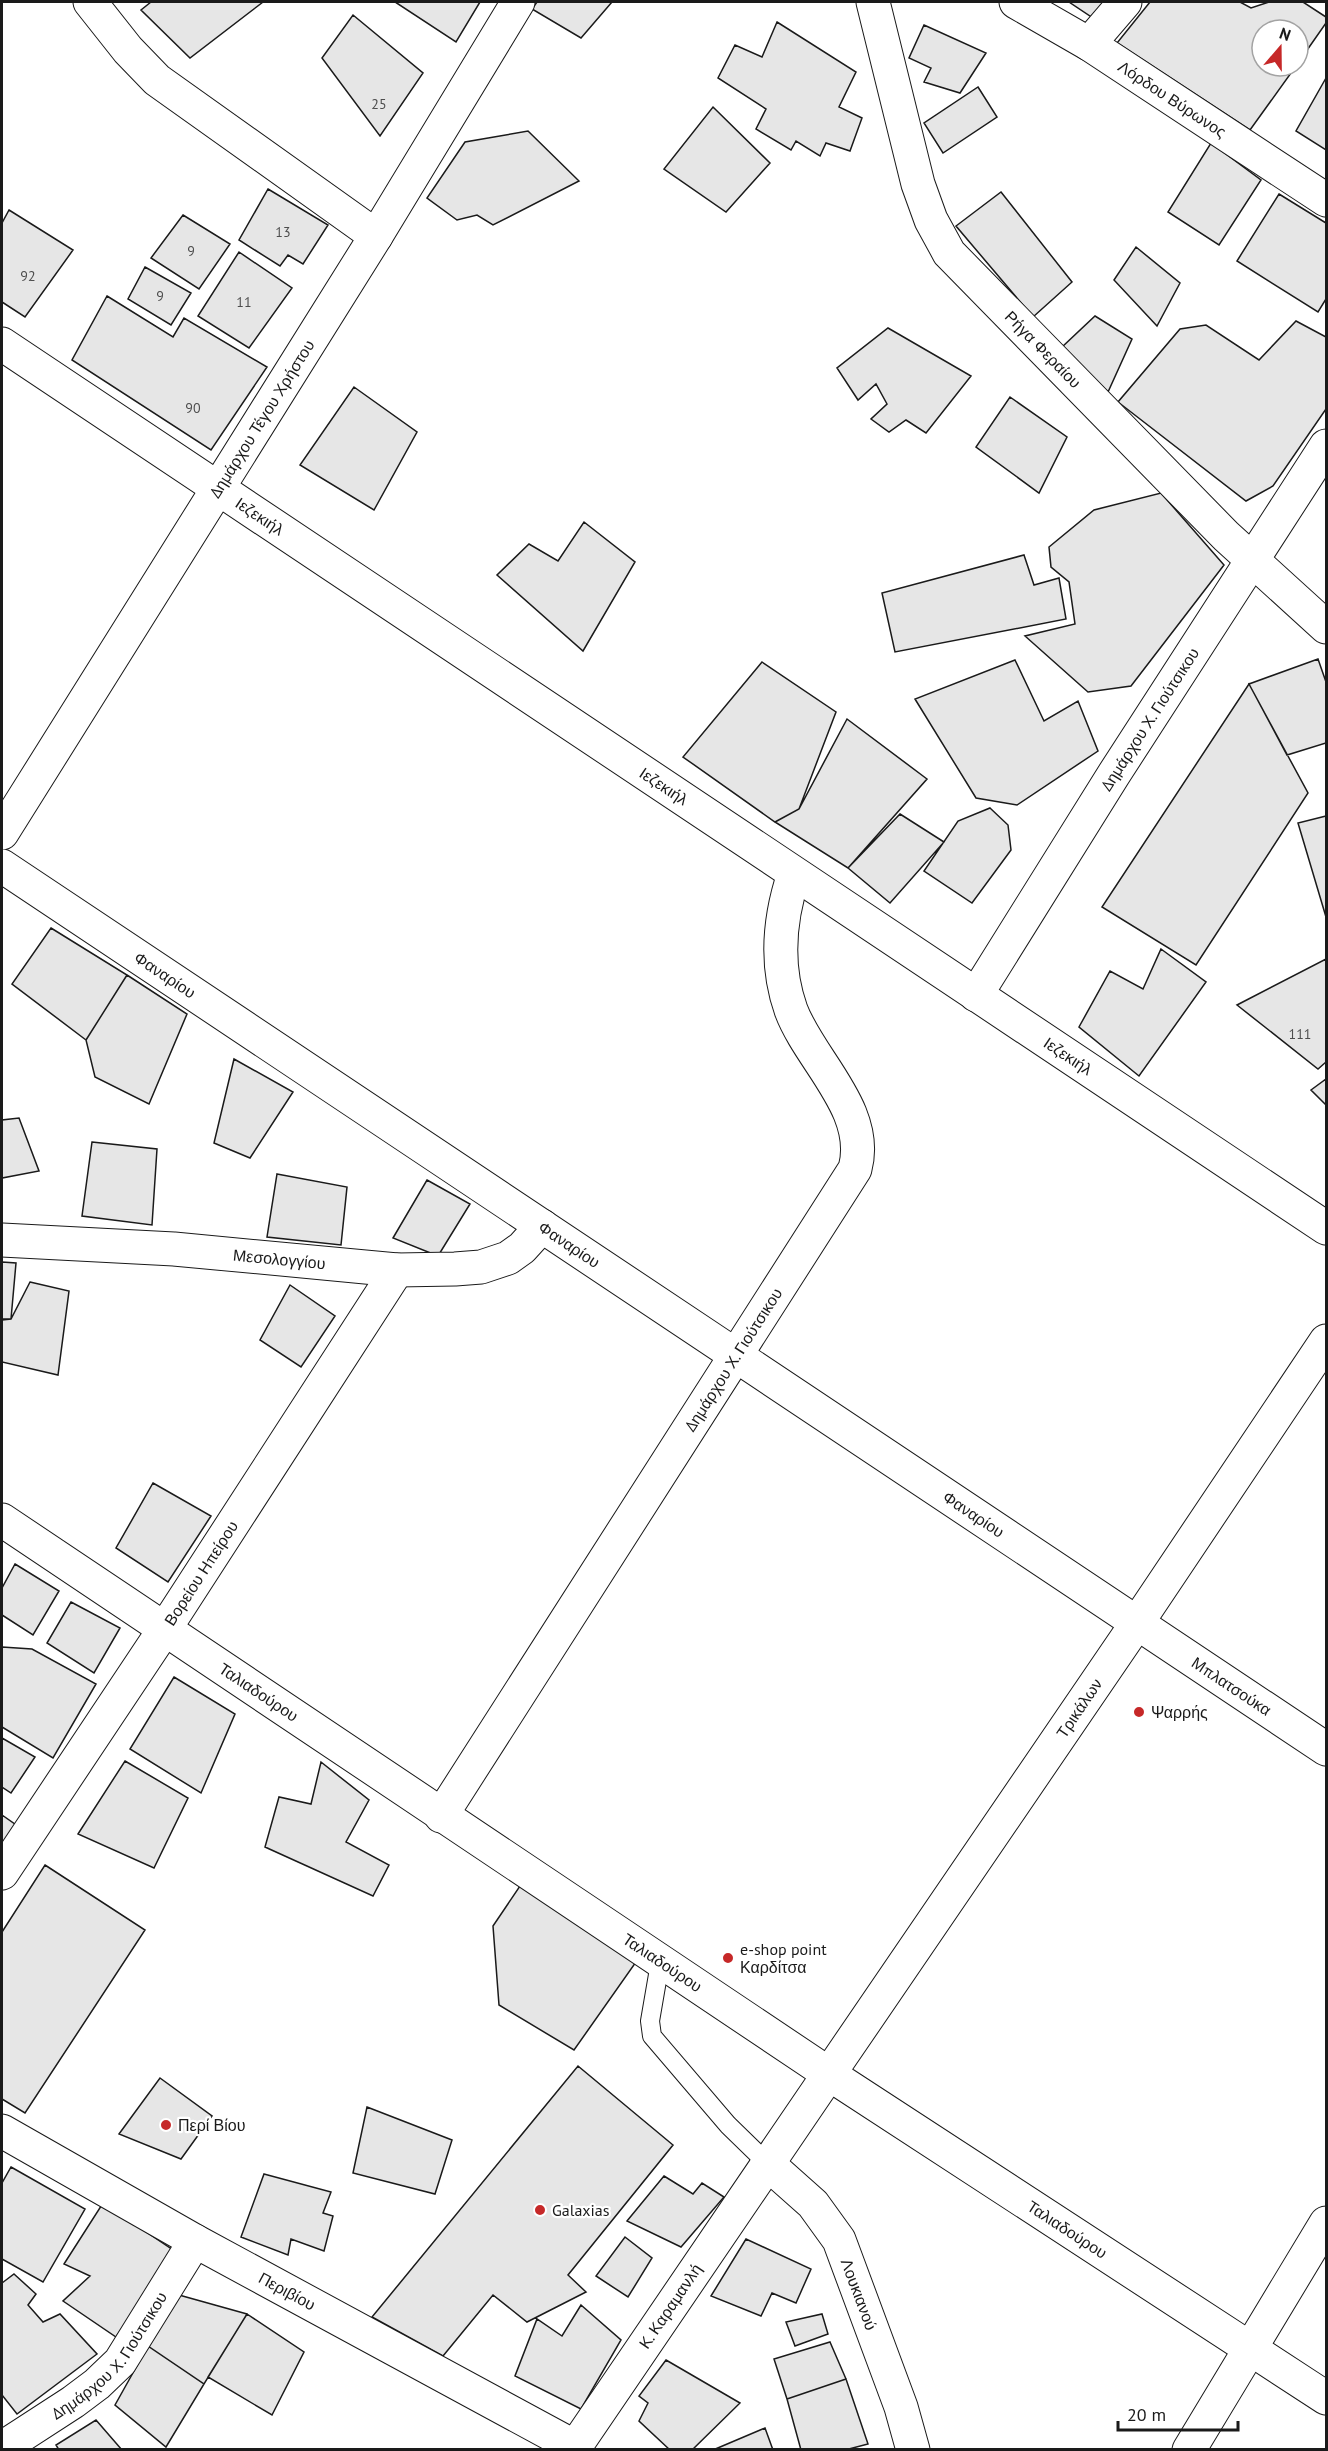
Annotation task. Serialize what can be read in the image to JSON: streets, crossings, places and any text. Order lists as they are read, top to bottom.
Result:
{
  "streets": {
    "street": [
      "Λόρδου Βύρωνος",
      "Ρήγα Φεραίου",
      "Δημάρχου Τέγου Χρήστου",
      "Ιεζεκιήλ",
      "Δημάρχου Χ. Γιούτσικου",
      "Φαναρίου",
      "Μεσολογγίου",
      "Βορείου Ηπείρου",
      "Μπλατσούκα",
      "Ταλιαδούρου",
      "Τρικάλων",
      "Περιβίου",
      "Λουκιανού",
      "Κ. Καραμανλή"
    ]
  },
  "crossings": [
    ["Ρήγα Φεραίου", "Δημάρχου Χ. Γιούτσικου"],
    ["Δημάρχου Τέγου Χρήστου", "Ιεζεκιήλ"],
    ["Ιεζεκιήλ", "Δημάρχου Χ. Γιούτσικου"],
    ["Δημάρχου Χ. Γιούτσικου", "Φαναρίου"],
    ["Δημάρχου Χ. Γιούτσικου", "Ταλιαδούρου"],
    ["Δημάρχου Χ. Γιούτσικου", "Περιβίου"],
    ["Φαναρίου", "Μεσολογγίου"],
    ["Φαναρίου", "Μπλατσούκα"],
    ["Φαναρίου", "Τρικάλων"],
    ["Μεσολογγίου", "Βορείου Ηπείρου"],
    ["Βορείου Ηπείρου", "Ταλιαδούρου"],
    ["Μπλατσούκα", "Τρικάλων"],
    ["Ταλιαδούρου", "Τρικάλων"],
    ["Τρικάλων", "Λουκιανού"],
    ["Τρικάλων", "Κ. Καραμανλή"],
    ["Περιβίου", "Κ. Καραμανλή"],
    ["Λουκιανού", "Κ. Καραμανλή"]
  ],
  "places": [
    "Ψαρρής",
    "e-shop point Καρδίτσα",
    "Περί Βίου",
    "Galaxias"
  ],
  "house_numbers": [
    "25",
    "13",
    "9",
    "92",
    "9",
    "11",
    "90",
    "111"
  ],
  "scale_bar": "20 m",
  "north": "top"
}
